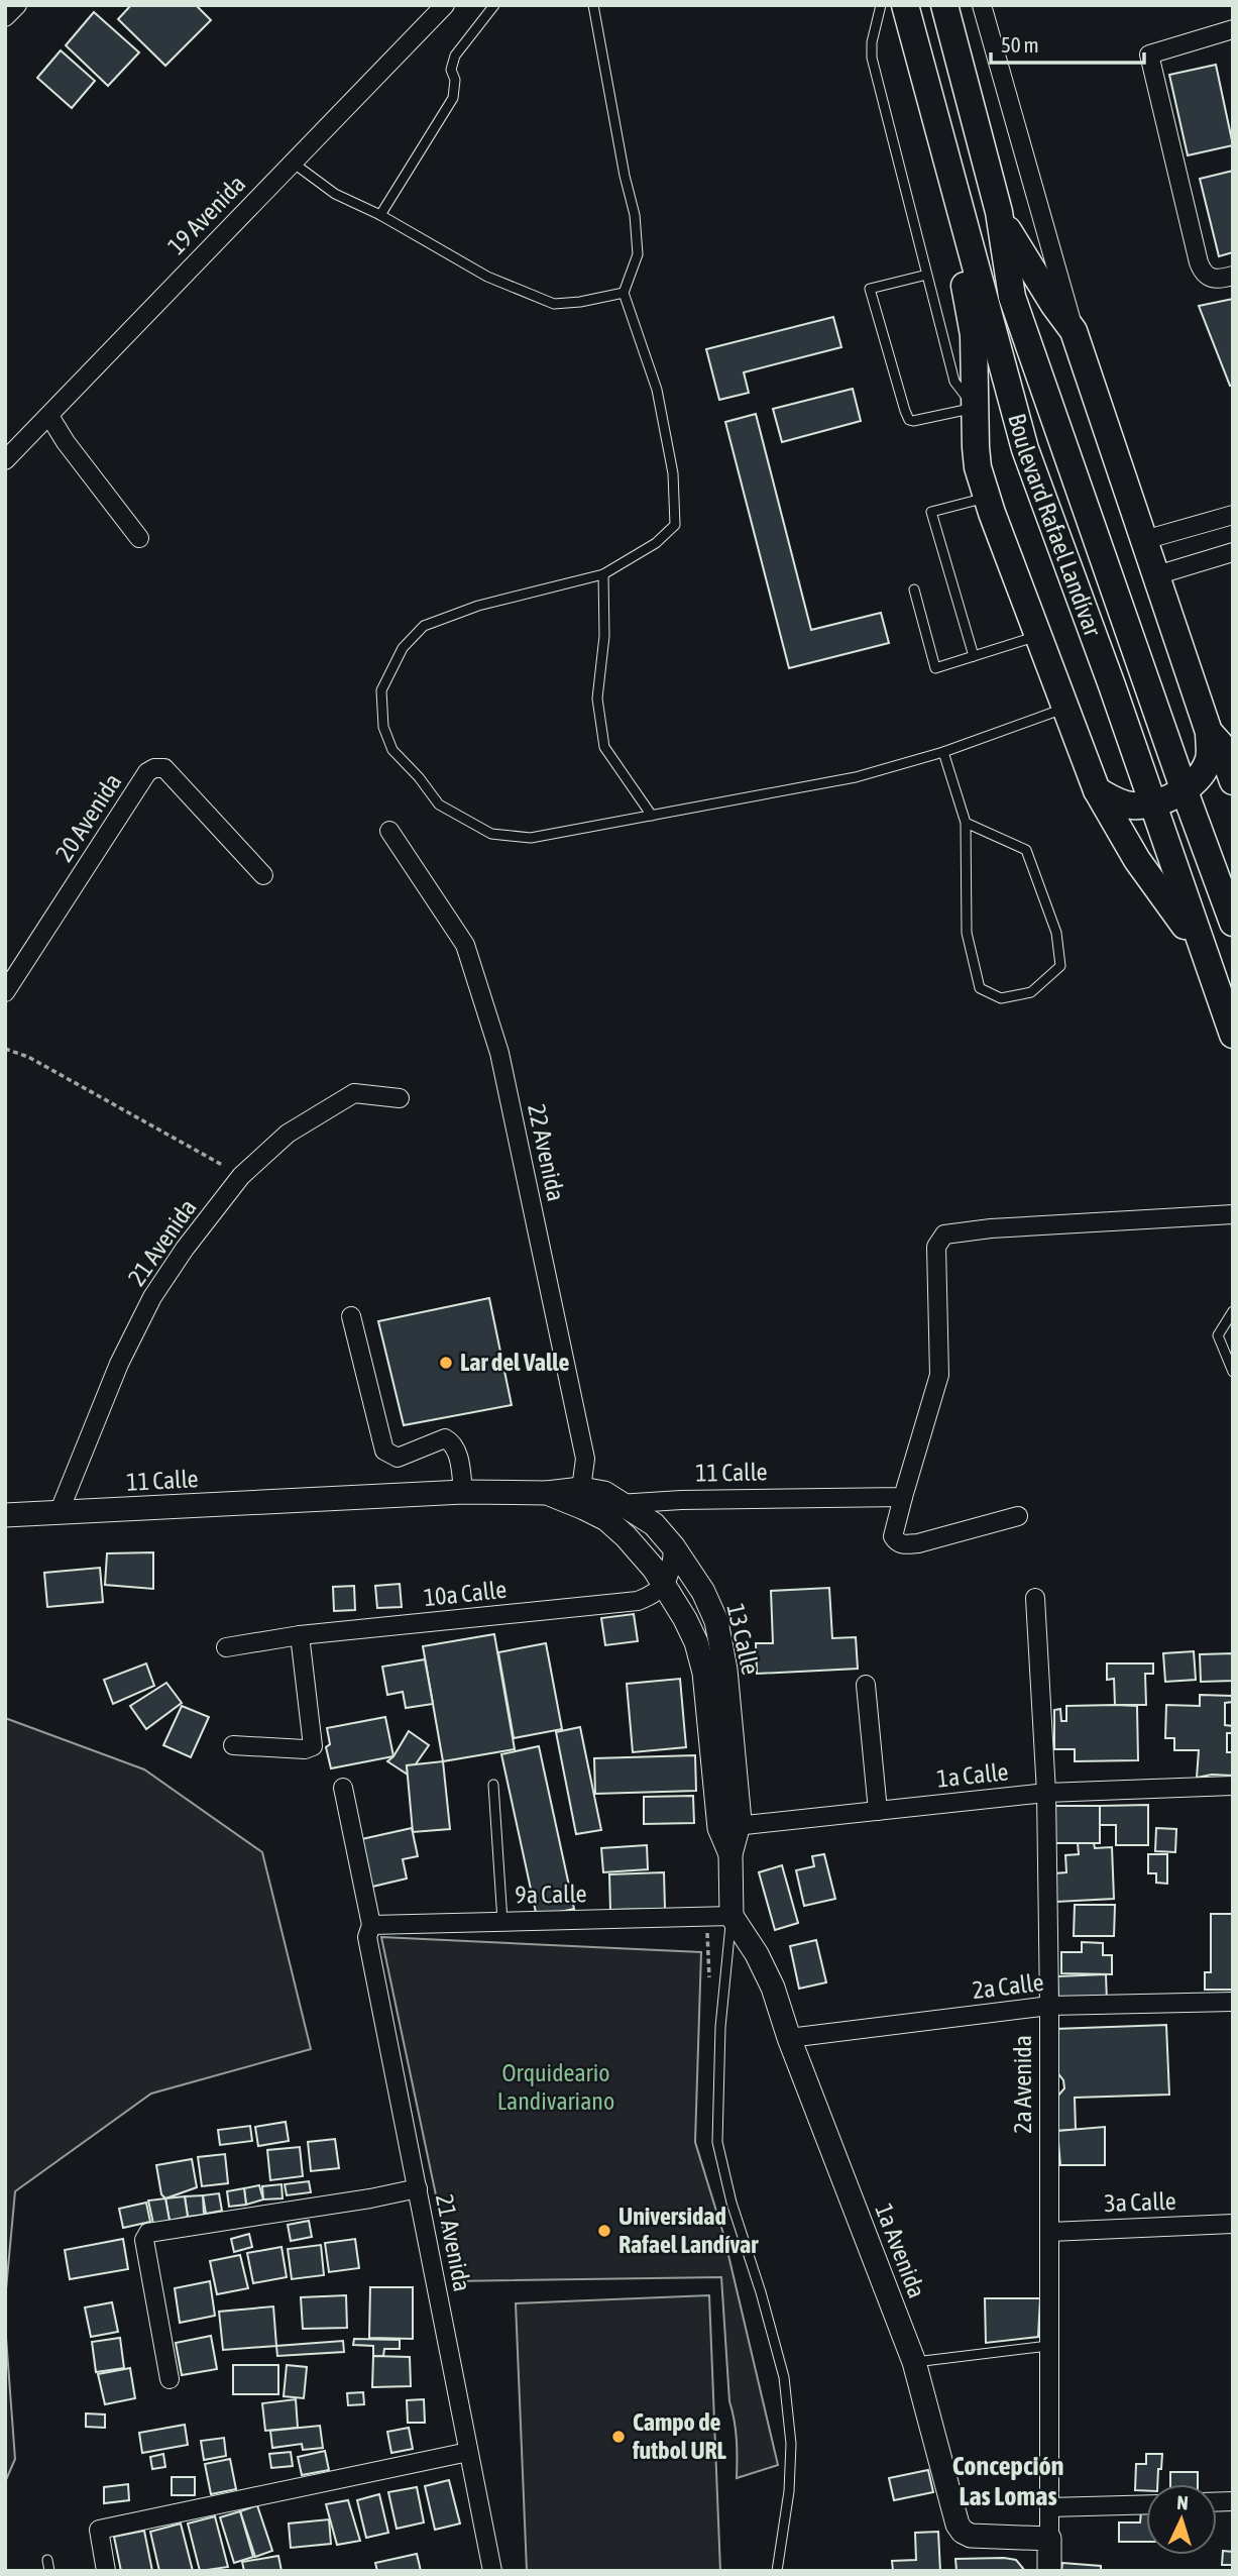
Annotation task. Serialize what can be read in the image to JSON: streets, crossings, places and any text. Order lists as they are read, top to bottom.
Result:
{
  "streets": {
    "main road": ["Boulevard Rafael Landívar"],
    "street": [
      "19 Avenida",
      "20 Avenida",
      "22 Avenida",
      "21 Avenida",
      "11 Calle",
      "10a Calle",
      "13 Calle",
      "1a Calle",
      "9a Calle",
      "2a Calle",
      "2a Avenida",
      "3a Calle",
      "1a Avenida"
    ]
  },
  "crossings": [
    ["22 Avenida", "11 Calle"],
    ["22 Avenida", "13 Calle"],
    ["21 Avenida", "11 Calle"],
    ["21 Avenida", "9a Calle"],
    ["11 Calle", "13 Calle"],
    ["10a Calle", "13 Calle"],
    ["13 Calle", "1a Calle"],
    ["13 Calle", "9a Calle"],
    ["13 Calle", "1a Avenida"],
    ["1a Calle", "2a Avenida"],
    ["9a Calle", "1a Avenida"],
    ["2a Calle", "2a Avenida"],
    ["2a Calle", "1a Avenida"],
    ["2a Avenida", "3a Calle"],
    ["2a Avenida", "1a Avenida"]
  ],
  "districts": ["Concepción Las Lomas"],
  "parks": ["Orquideario Landivariano"],
  "places": ["Lar del Valle", "Universidad Rafael Landívar", "Campo de futbol URL"],
  "scale_bar": "50 m",
  "north": "top"
}
